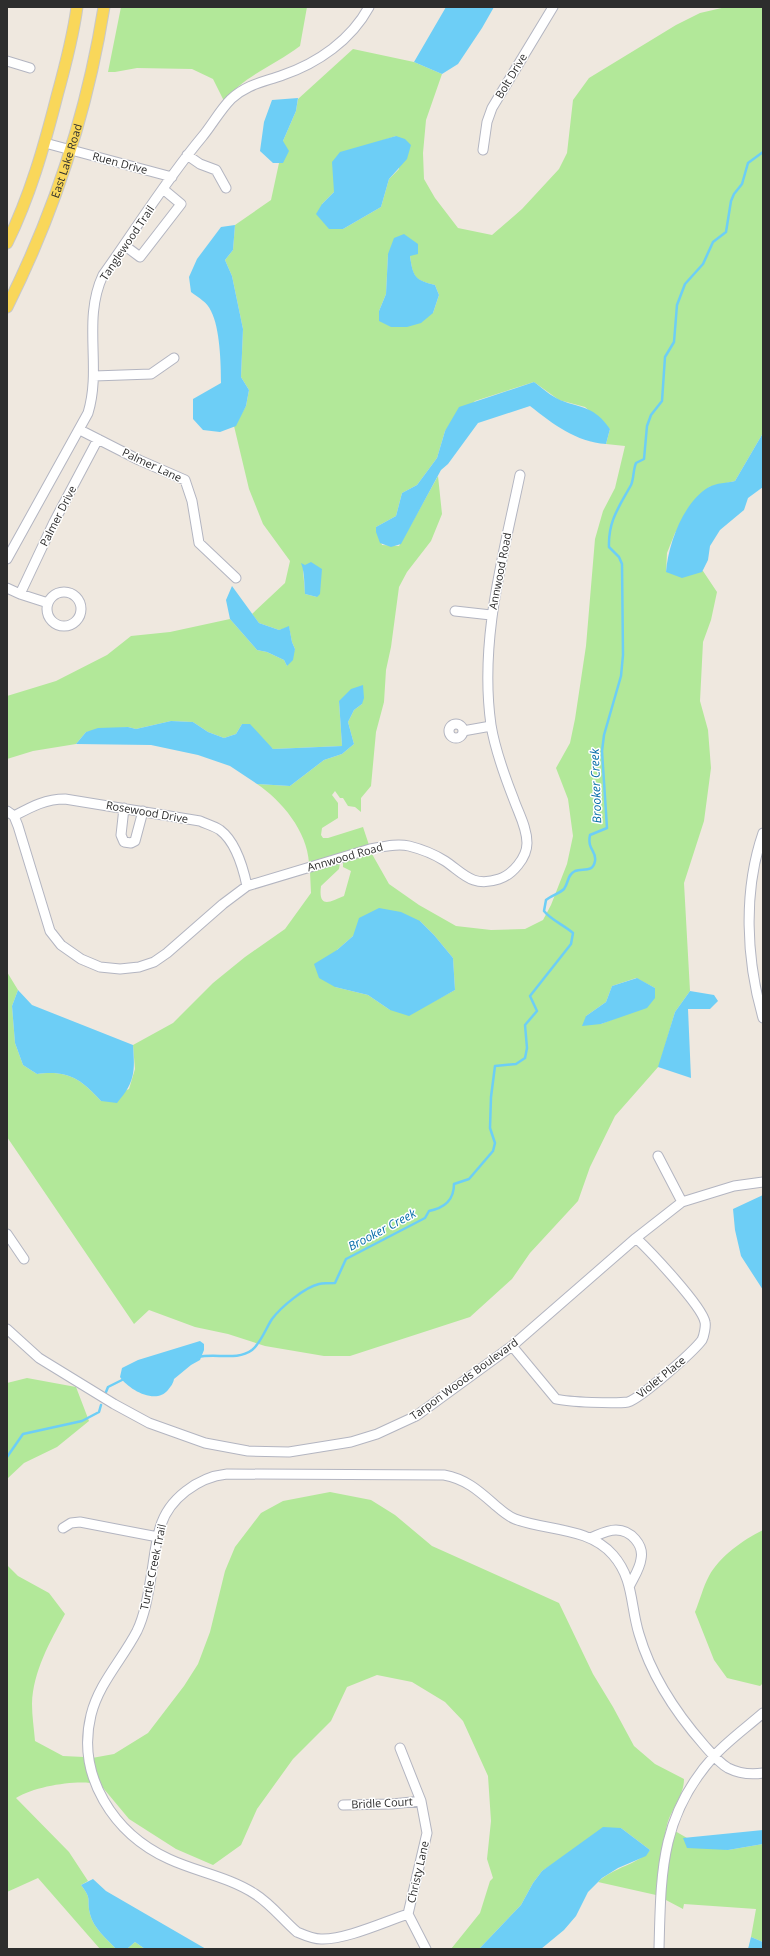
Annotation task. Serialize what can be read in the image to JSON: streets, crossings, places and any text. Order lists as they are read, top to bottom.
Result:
{
  "streets": {
    "main road": ["East Lake Road"],
    "street": [
      "Bolt Drive",
      "Ruen Drive",
      "Tanglewood Trail",
      "Palmer Lane",
      "Palmer Drive",
      "Annwood Road",
      "Rosewood Drive",
      "Violet Place",
      "Tarpon Woods Boulevard",
      "Turtle Creek Trail",
      "Bridle Court",
      "Christy Lane"
    ]
  },
  "crossings": [
    ["East Lake Road", "Ruen Drive"],
    ["Ruen Drive", "Tanglewood Trail"],
    ["Tanglewood Trail", "Palmer Lane"],
    ["Palmer Lane", "Palmer Drive"],
    ["Annwood Road", "Rosewood Drive"],
    ["Violet Place", "Tarpon Woods Boulevard"],
    ["Turtle Creek Trail", "Christy Lane"],
    ["Bridle Court", "Christy Lane"]
  ],
  "water": ["Brooker Creek"]
}
